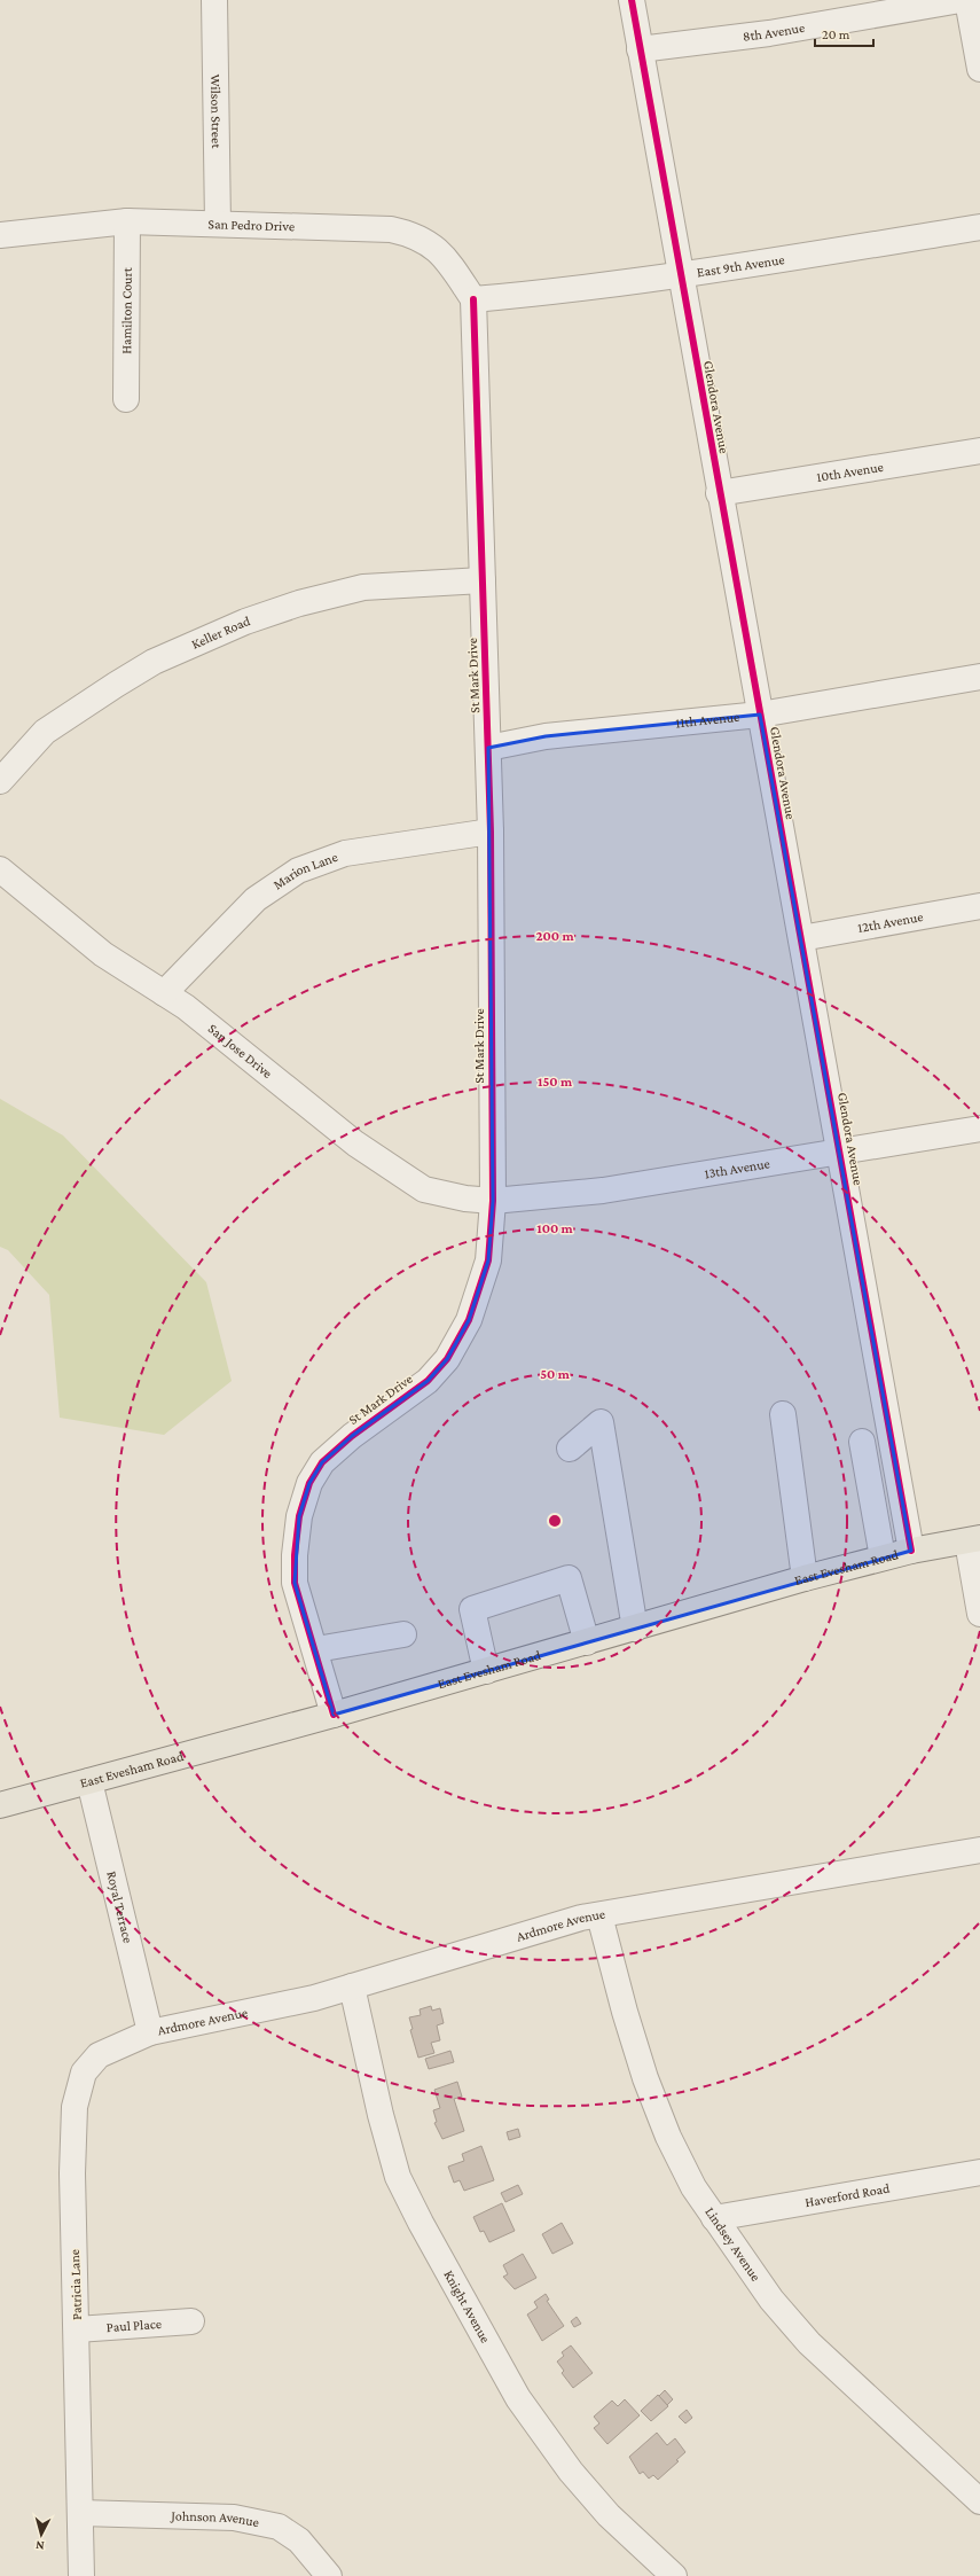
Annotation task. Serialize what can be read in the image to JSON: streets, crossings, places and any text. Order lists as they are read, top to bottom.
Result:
{
  "streets": {
    "main road": ["East Evesham Road"],
    "street": [
      "8th Avenue",
      "Wilson Street",
      "San Pedro Drive",
      "East 9th Avenue",
      "Hamilton Court",
      "Glendora Avenue",
      "10th Avenue",
      "Keller Road",
      "St Mark Drive",
      "11th Avenue",
      "Marion Lane",
      "12th Avenue",
      "San Jose Drive",
      "13th Avenue",
      "Royal Terrace",
      "Ardmore Avenue",
      "Haverford Road",
      "Lindsey Avenue",
      "Patricia Lane",
      "Knight Avenue",
      "Paul Place",
      "Johnson Avenue"
    ]
  },
  "crossings": [
    ["8th Avenue", "Glendora Avenue"],
    ["Wilson Street", "San Pedro Drive"],
    ["San Pedro Drive", "East 9th Avenue"],
    ["San Pedro Drive", "Hamilton Court"],
    ["San Pedro Drive", "St Mark Drive"],
    ["East 9th Avenue", "Glendora Avenue"],
    ["East 9th Avenue", "St Mark Drive"],
    ["Glendora Avenue", "10th Avenue"],
    ["Glendora Avenue", "11th Avenue"],
    ["Glendora Avenue", "12th Avenue"],
    ["Glendora Avenue", "13th Avenue"],
    ["Glendora Avenue", "East Evesham Road"],
    ["Keller Road", "St Mark Drive"],
    ["St Mark Drive", "11th Avenue"],
    ["St Mark Drive", "Marion Lane"],
    ["St Mark Drive", "San Jose Drive"],
    ["St Mark Drive", "13th Avenue"],
    ["St Mark Drive", "East Evesham Road"],
    ["Marion Lane", "San Jose Drive"],
    ["San Jose Drive", "13th Avenue"],
    ["East Evesham Road", "Royal Terrace"],
    ["Royal Terrace", "Ardmore Avenue"],
    ["Royal Terrace", "Patricia Lane"],
    ["Ardmore Avenue", "Lindsey Avenue"],
    ["Ardmore Avenue", "Patricia Lane"],
    ["Ardmore Avenue", "Knight Avenue"],
    ["Haverford Road", "Lindsey Avenue"],
    ["Patricia Lane", "Paul Place"],
    ["Patricia Lane", "Johnson Avenue"]
  ],
  "scale_bar": "20 m",
  "north": "bottom",
  "rings": [
    "200 m",
    "150 m",
    "100 m",
    "50 m"
  ]
}
